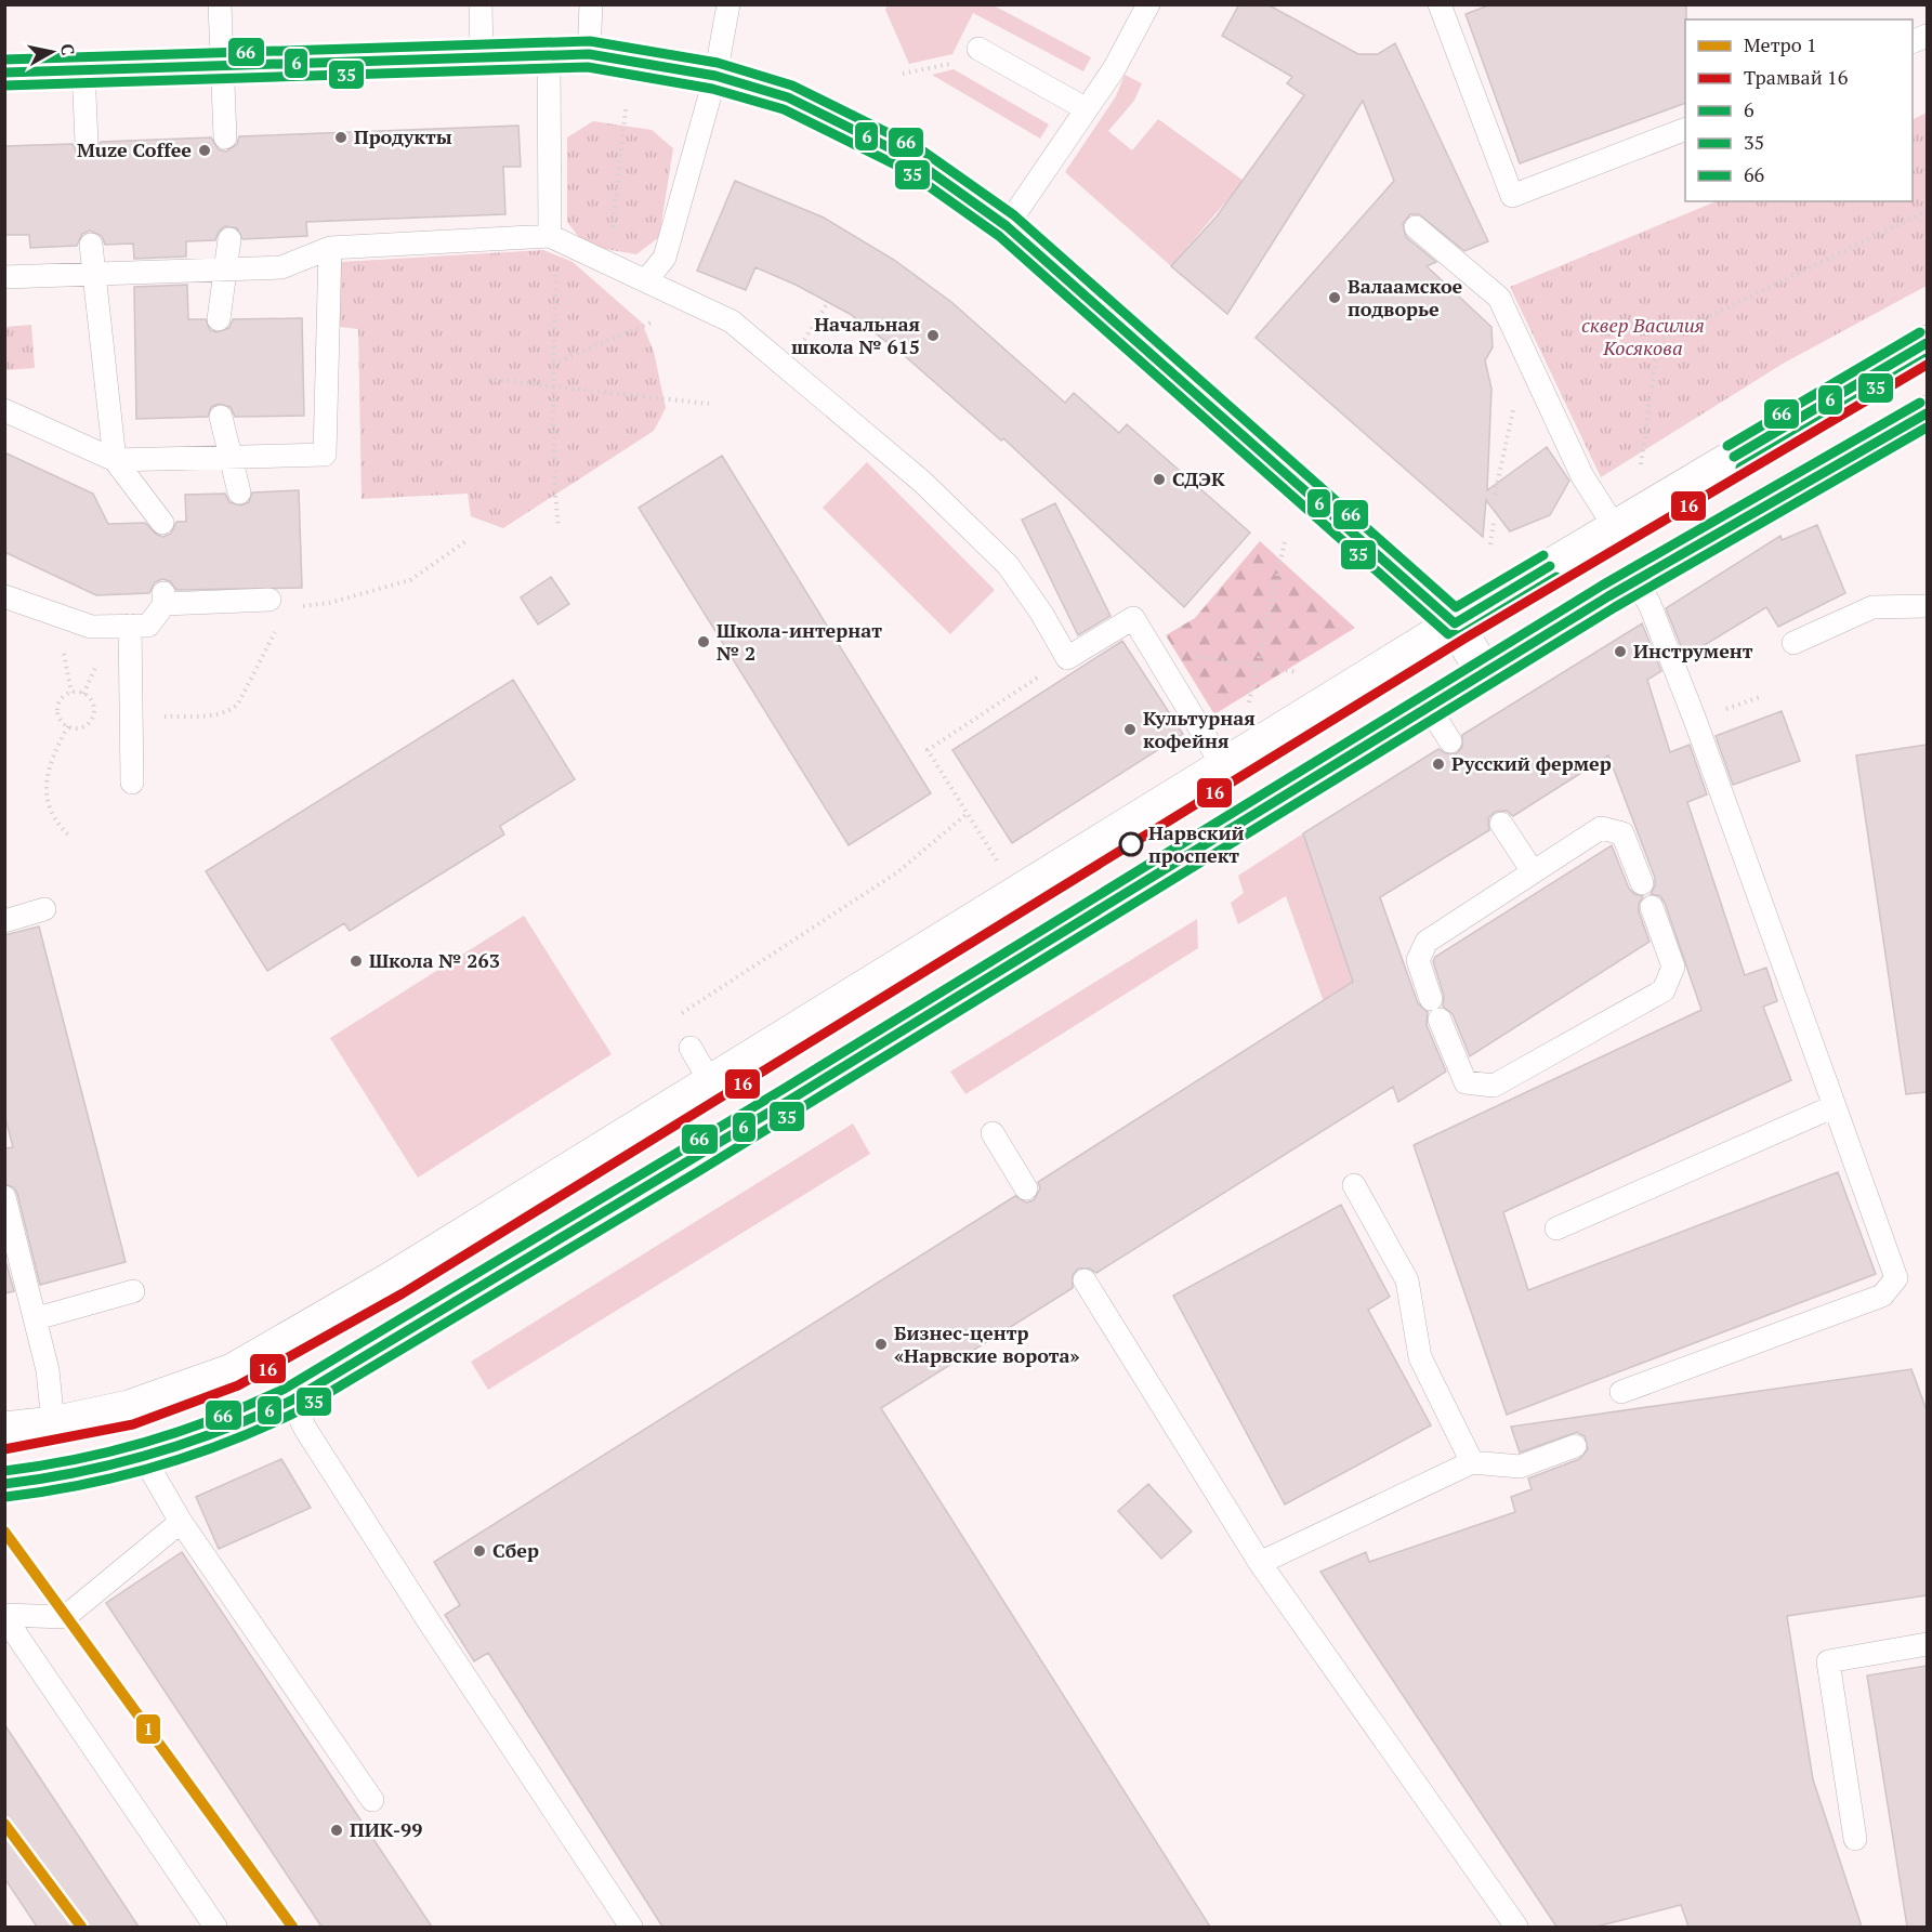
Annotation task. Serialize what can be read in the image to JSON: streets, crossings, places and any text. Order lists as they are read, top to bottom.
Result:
{
  "parks": ["сквер Василия Косякова"],
  "places": [
    "Продукты",
    "Muze Coffee",
    "Валаамское подворье",
    "Начальная школа № 615",
    "СДЭК",
    "Школа-интернат № 2",
    "Инструмент",
    "Культурная кофейня",
    "Русский фермер",
    "Нарвский проспект",
    "Школа № 263",
    "Бизнес-центр «Нарвские ворота»",
    "Сбер",
    "ПИК-99"
  ],
  "lines": [
    "transit line 66",
    "transit line 6",
    "transit line 35",
    "tram line 16",
    "metro line 1"
  ],
  "legend": [
    "Метро 1",
    "Трамвай 16",
    "6",
    "35",
    "66"
  ],
  "north": "right"
}
